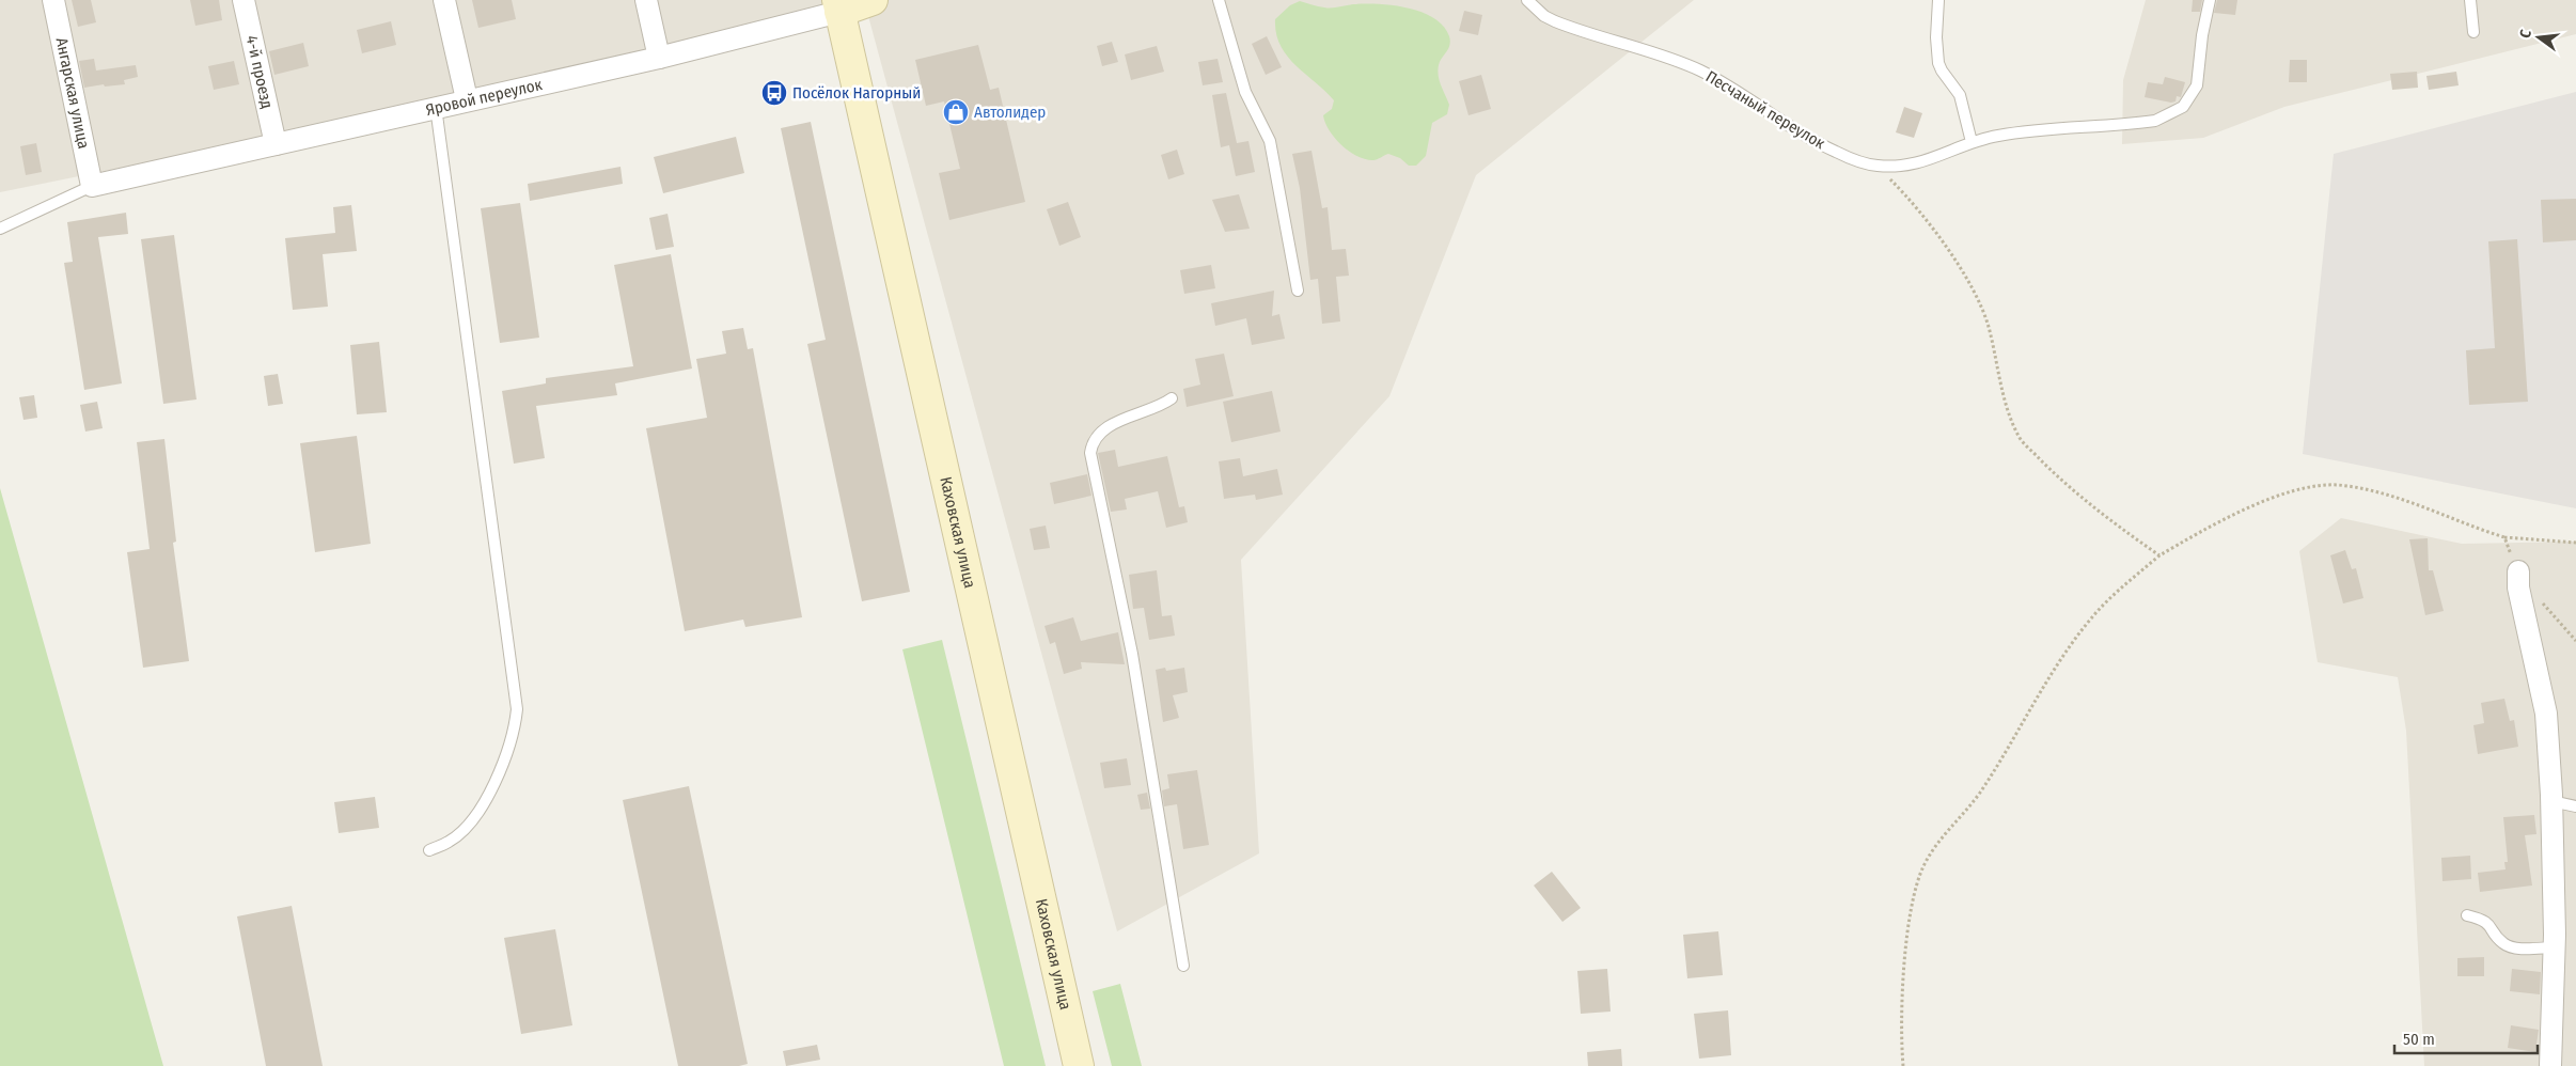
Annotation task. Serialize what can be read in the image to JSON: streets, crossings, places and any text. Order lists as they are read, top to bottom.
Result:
{
  "streets": {
    "main road": ["Яровой переулок", "Каховская улица"],
    "street": ["4-й проезд", "Ангарская улица"],
    "lane": ["Песчаный переулок"]
  },
  "crossings": [
    ["4-й проезд", "Яровой переулок"],
    ["Ангарская улица", "Яровой переулок"],
    ["Яровой переулок", "Каховская улица"]
  ],
  "places": {
    "bus stop": ["Посёлок Нагорный"],
    "shop": ["Автолидер"]
  },
  "scale_bar": "50 m",
  "north": "left"
}
